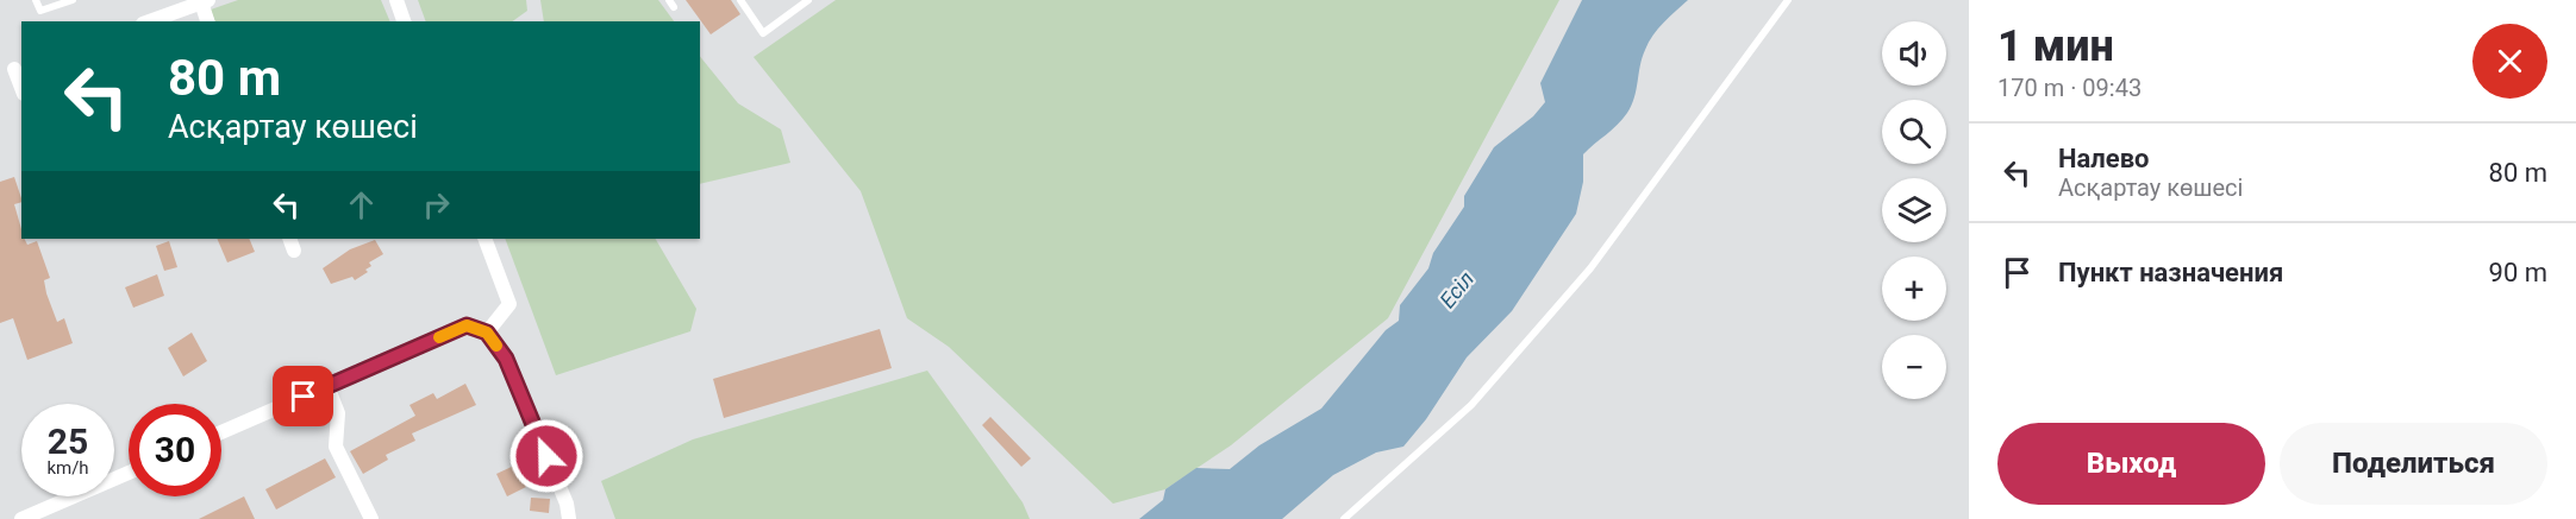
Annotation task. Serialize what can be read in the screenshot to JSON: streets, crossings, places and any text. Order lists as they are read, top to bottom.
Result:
{
  "water": ["Есіл"],
  "page": {
    "heading": ["1 мин", "170 m · 09:43"],
    "map_buttons": ["+", "−"],
    "turn": ["80 m", "Асқартау көшесі"],
    "list": [
      {
        "name": "Налево",
        "note": "Асқартау көшесі",
        "value": "80 m"
      },
      {
        "name": "Пункт назначения",
        "value": "90 m"
      }
    ],
    "speed": "25 km/h",
    "limit": "30",
    "buttons": ["Выход", "Поделиться"]
  }
}
